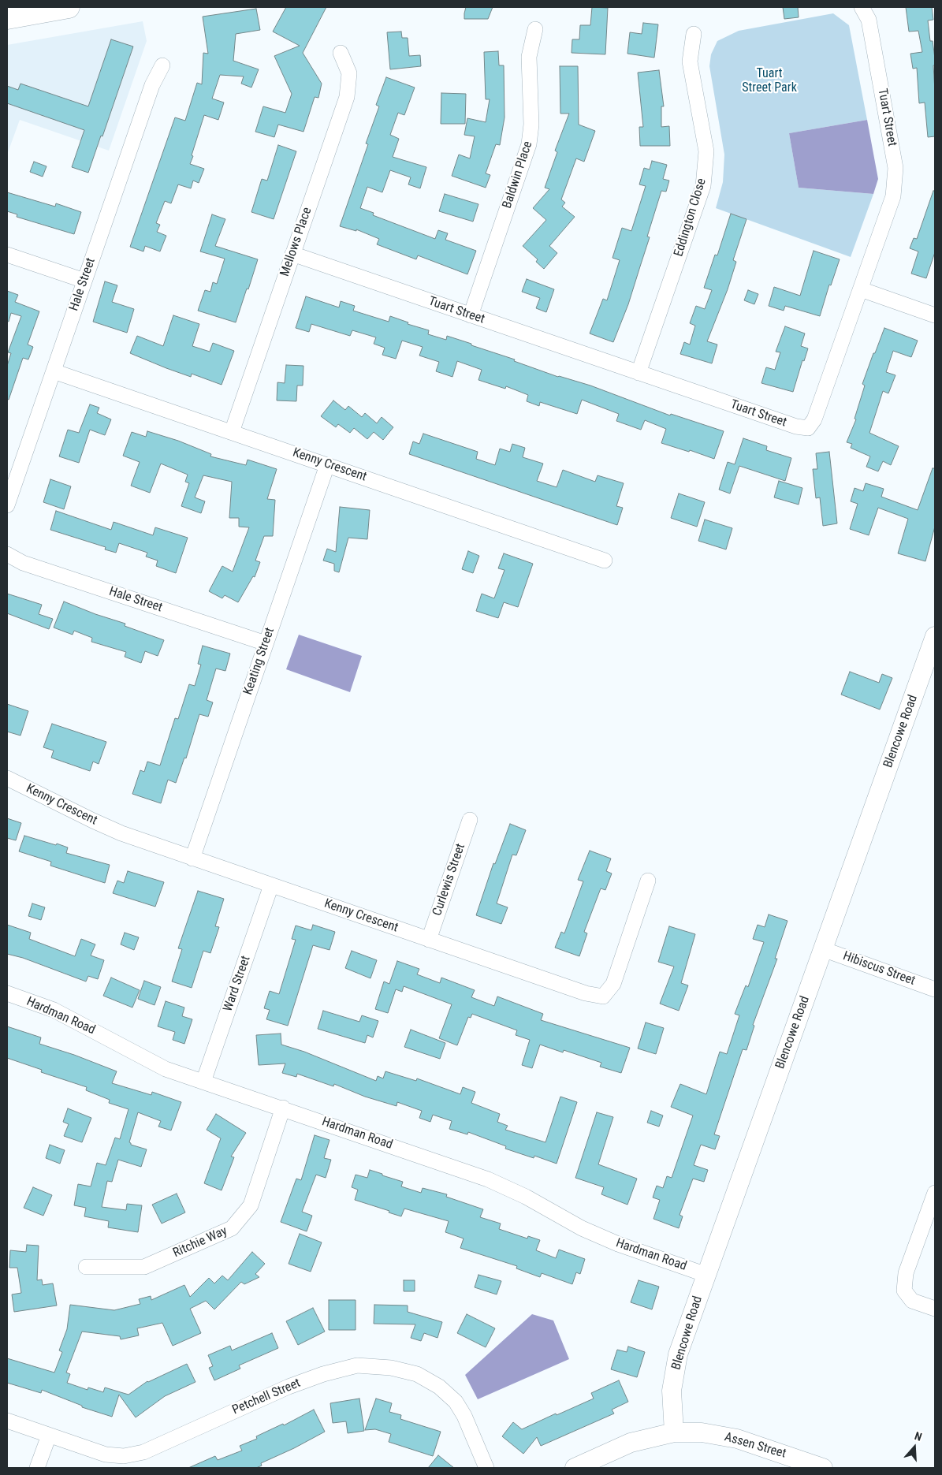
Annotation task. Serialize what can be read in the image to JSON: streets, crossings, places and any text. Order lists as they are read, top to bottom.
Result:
{
  "streets": {
    "street": [
      "Tuart Street",
      "Baldwin Place",
      "Eddington Close",
      "Mellows Place",
      "Hale Street",
      "Kenny Crescent",
      "Keating Street",
      "Blencowe Road",
      "Curlewis Street",
      "Hibiscus Street",
      "Ward Street",
      "Hardman Road",
      "Ritchie Way",
      "Petchell Street",
      "Assen Street"
    ]
  },
  "crossings": [
    ["Tuart Street", "Baldwin Place"],
    ["Tuart Street", "Eddington Close"],
    ["Tuart Street", "Mellows Place"],
    ["Mellows Place", "Kenny Crescent"],
    ["Hale Street", "Kenny Crescent"],
    ["Hale Street", "Keating Street"],
    ["Kenny Crescent", "Keating Street"],
    ["Kenny Crescent", "Curlewis Street"],
    ["Kenny Crescent", "Ward Street"],
    ["Blencowe Road", "Hibiscus Street"],
    ["Blencowe Road", "Hardman Road"],
    ["Blencowe Road", "Assen Street"],
    ["Ward Street", "Hardman Road"],
    ["Hardman Road", "Ritchie Way"]
  ],
  "parks": ["Tuart Street Park"],
  "north": "top"
}
